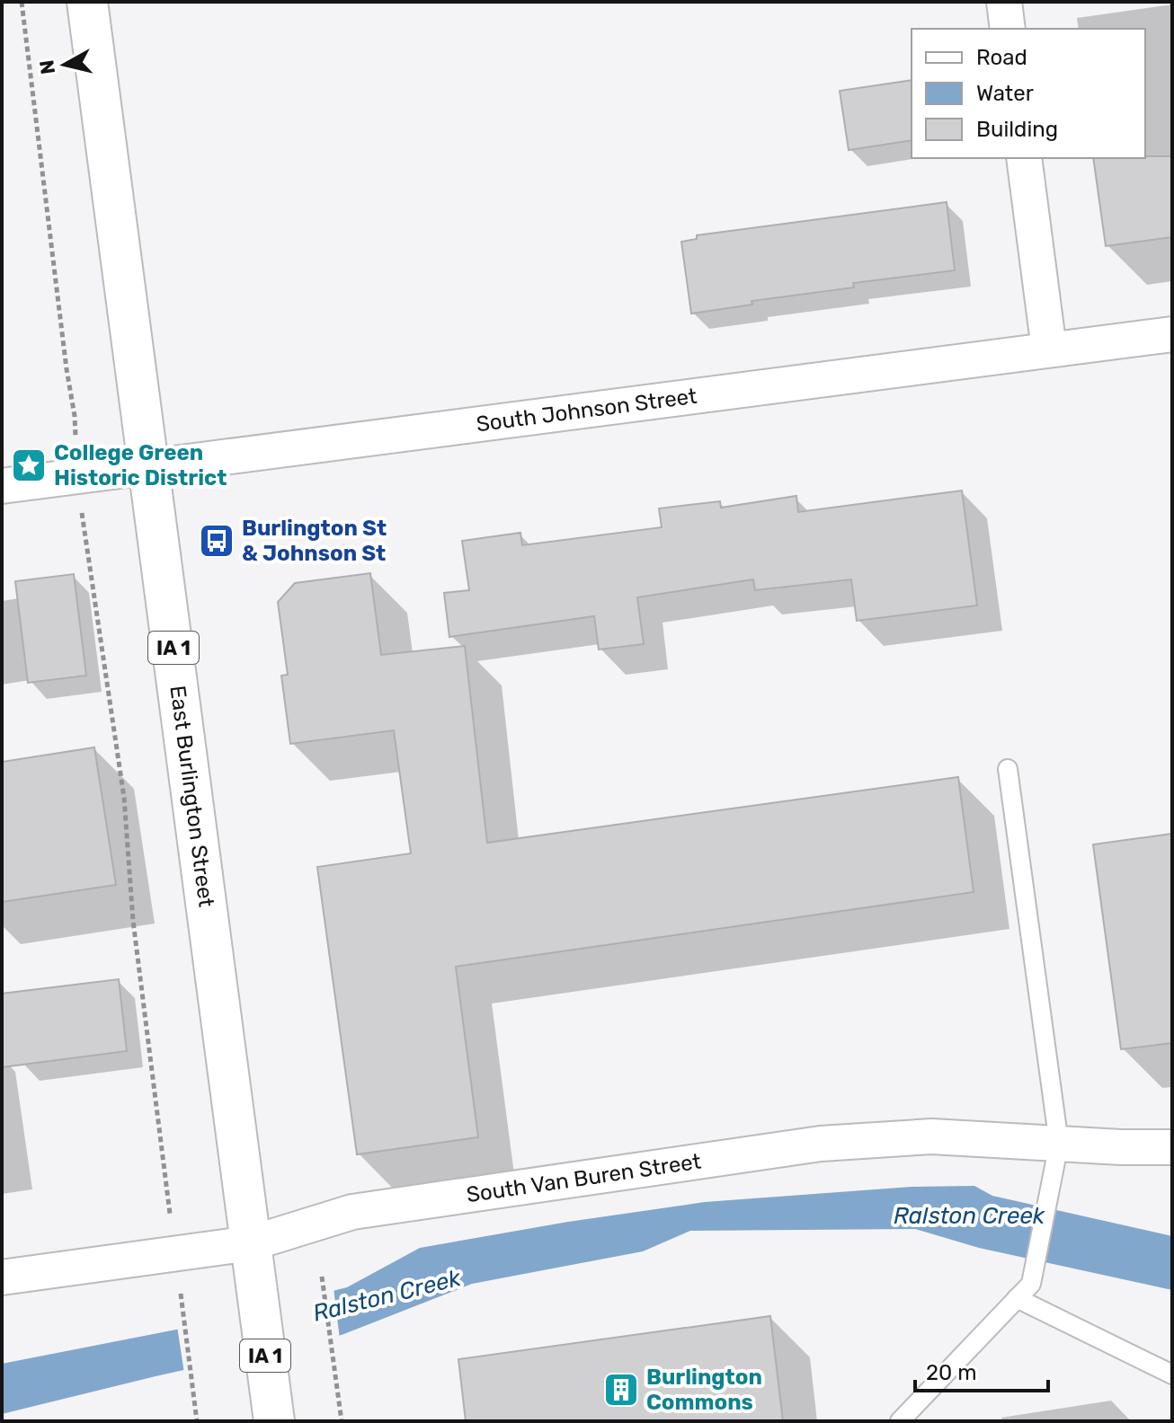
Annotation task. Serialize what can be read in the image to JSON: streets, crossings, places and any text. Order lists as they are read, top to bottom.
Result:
{
  "streets": {
    "main road": ["IA 1", "East Burlington Street"],
    "street": ["South Johnson Street", "South Van Buren Street"]
  },
  "crossings": [
    ["South Johnson Street", "East Burlington Street"],
    ["East Burlington Street", "South Van Buren Street"]
  ],
  "water": ["Ralston Creek"],
  "places": {
    "place": ["College Green Historic District"],
    "bus stop": ["Burlington St & Johnson St"],
    "building": ["Burlington Commons"]
  },
  "legend": ["Road", "Water", "Building"],
  "scale_bar": "20 m",
  "north": "left"
}
